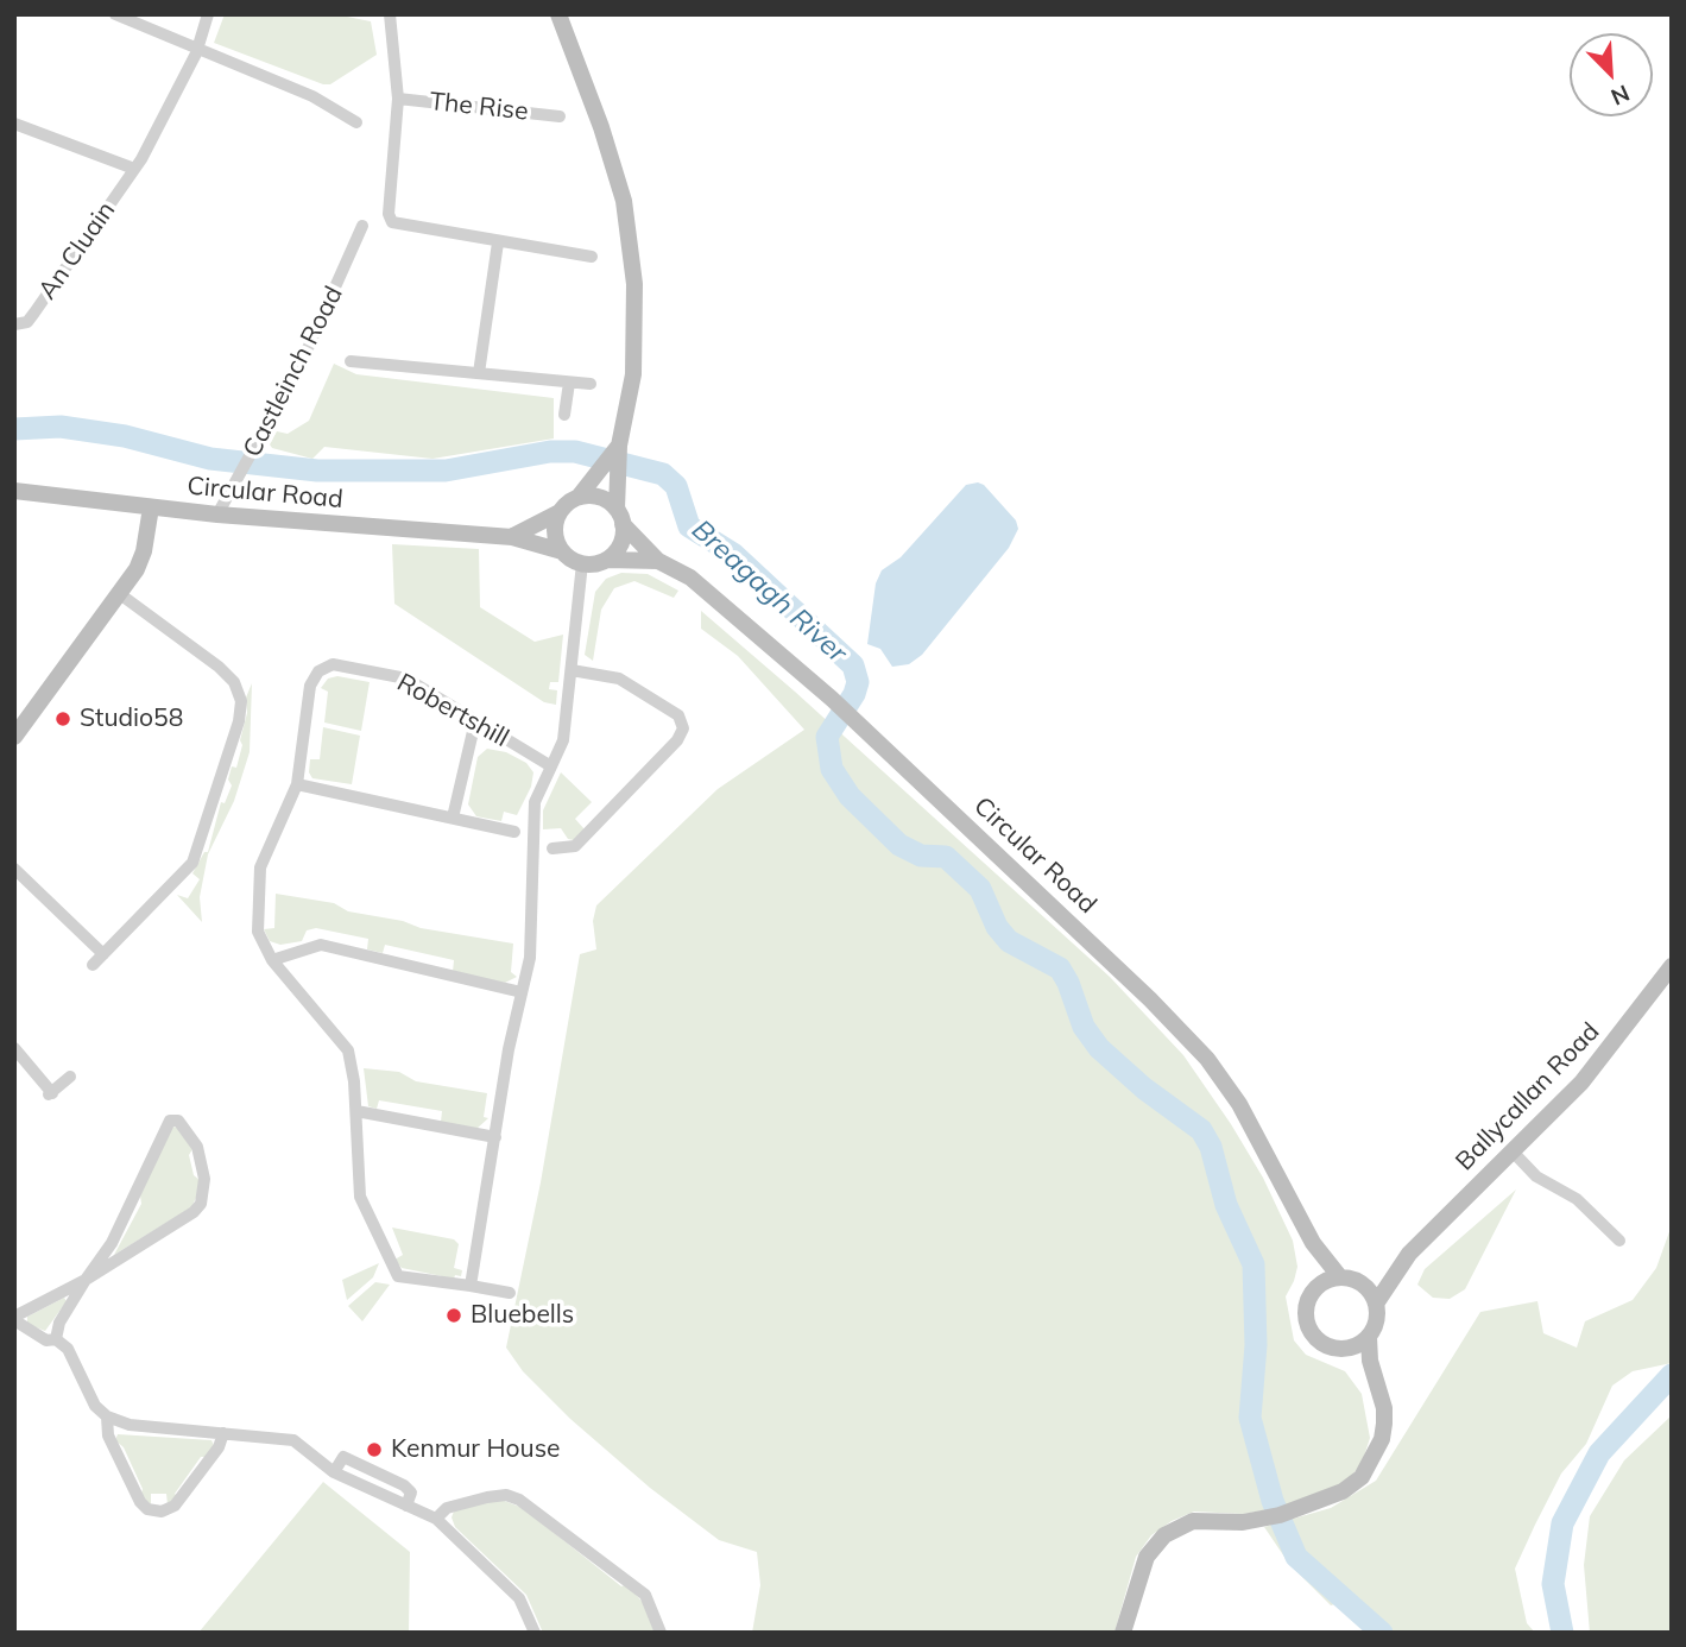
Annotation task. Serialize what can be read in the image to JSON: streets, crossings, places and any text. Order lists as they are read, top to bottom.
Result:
{
  "streets": {
    "main road": ["Circular Road", "Ballycallan Road"],
    "street": [
      "The Rise",
      "An Cluain",
      "Castleinch Road",
      "Robertshill"
    ]
  },
  "crossings": [
    ["Castleinch Road", "Circular Road"],
    ["Circular Road", "Ballycallan Road"]
  ],
  "water": ["Breagagh River"],
  "places": ["Studio58", "Bluebells", "Kenmur House"],
  "north": "bottom right"
}
